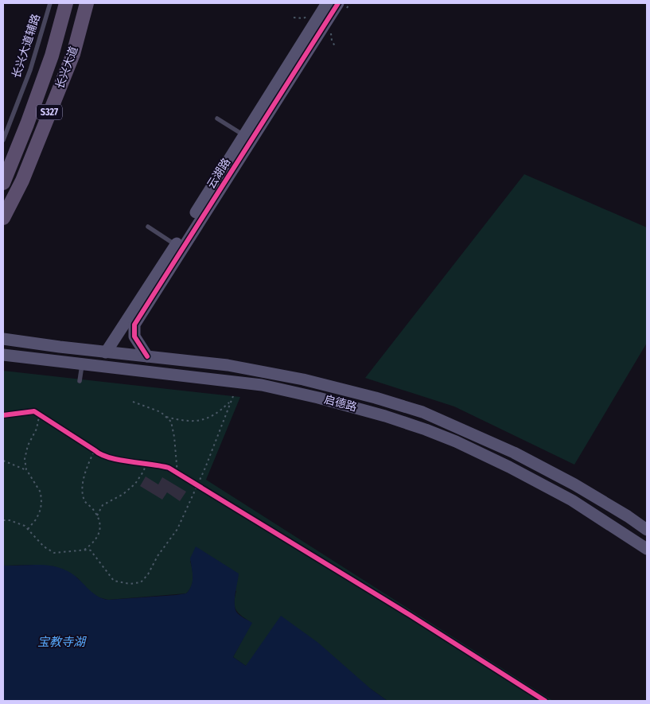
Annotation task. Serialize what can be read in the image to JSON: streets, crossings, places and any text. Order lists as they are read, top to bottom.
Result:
{
  "streets": {
    "main road": [
      "长兴大道",
      "S327",
      "云湖路",
      "启德路"
    ],
    "lane": ["长兴大道辅路"]
  },
  "crossings": [
    ["云湖路", "启德路"]
  ],
  "water": ["宝教寺湖"]
}
